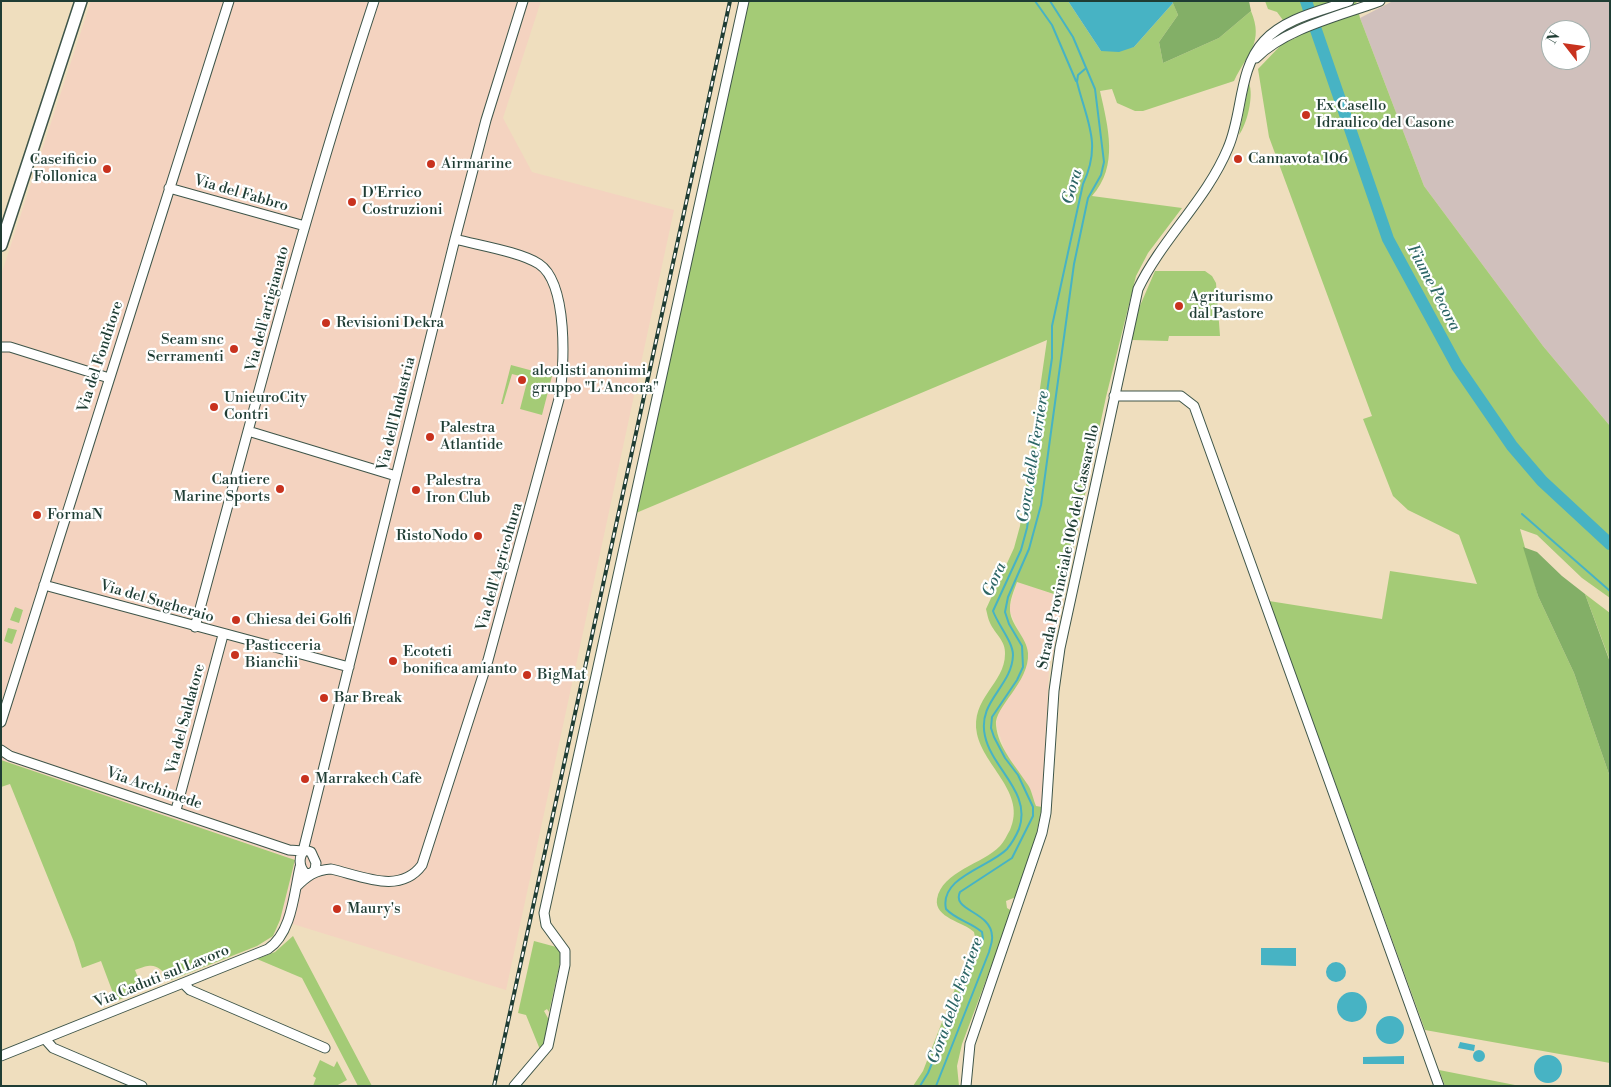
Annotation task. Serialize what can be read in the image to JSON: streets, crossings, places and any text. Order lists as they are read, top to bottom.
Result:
{
  "streets": {
    "street": [
      "Via del Fabbro",
      "Via dell'artigianato",
      "Via del Fonditore",
      "Via dell'Industria",
      "Strada Provinciale 106 del Cassarello",
      "Via dell'Agricoltura",
      "Via del Sugheraio",
      "Via del Saldatore",
      "Via Archimede",
      "Via Caduti sul Lavoro"
    ]
  },
  "crossings": [
    ["Via del Fabbro", "Via dell'artigianato"],
    ["Via del Fabbro", "Via del Fonditore"],
    ["Via dell'artigianato", "Via del Sugheraio"],
    ["Via del Fonditore", "Via del Sugheraio"],
    ["Via dell'Industria", "Via dell'Agricoltura"],
    ["Via dell'Industria", "Via del Sugheraio"],
    ["Via dell'Industria", "Via Archimede"],
    ["Via dell'Industria", "Via Caduti sul Lavoro"],
    ["Via del Sugheraio", "Via del Saldatore"],
    ["Via del Saldatore", "Via Archimede"],
    ["Via Archimede", "Via Caduti sul Lavoro"]
  ],
  "water": ["Gora", "Fiume Pecora", "Gora delle Ferriere"],
  "places": [
    "Ex Casello Idraulico del Casone",
    "Cannavota 106",
    "Airmarine",
    "Caseificio Follonica",
    "D'Errico Costruzioni",
    "Agriturismo dal Pastore",
    "Revisioni Dekra",
    "Seam snc Serramenti",
    "alcolisti anonimi gruppo \"L'Ancora\"",
    "UnieuroCity Contri",
    "Palestra Atlantide",
    "Cantiere Marine Sports",
    "Palestra Iron Club",
    "FormaN",
    "RistoNodo",
    "Chiesa dei Golfi",
    "Pasticceria Bianchi",
    "Ecoteti bonifica amianto",
    "BigMat",
    "Bar Break",
    "Marrakech Cafè",
    "Maury's"
  ],
  "north": "top left"
}
